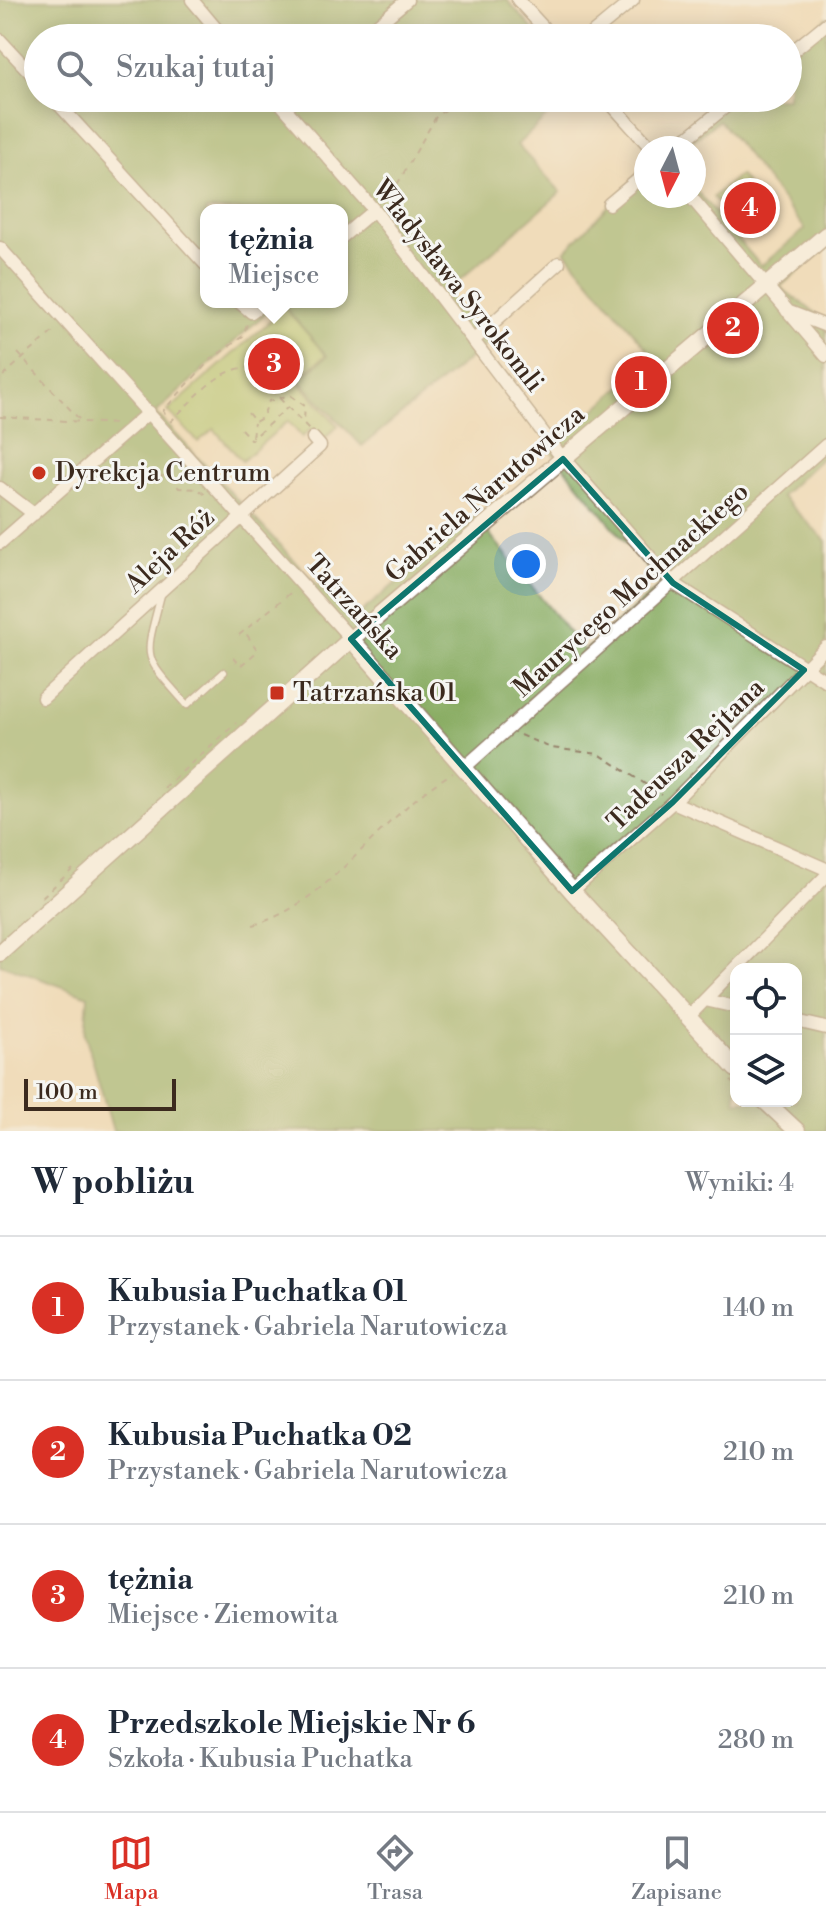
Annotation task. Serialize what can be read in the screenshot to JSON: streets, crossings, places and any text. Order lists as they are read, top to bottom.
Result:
{
  "streets": {
    "street": [
      "Władysława Syrokomli",
      "Gabriela Narutowicza",
      "Aleja Róż",
      "Maurycego Mochnackiego",
      "Tatrzańska",
      "Tadeusza Rejtana"
    ]
  },
  "crossings": [
    ["Władysława Syrokomli", "Gabriela Narutowicza"],
    ["Władysława Syrokomli", "Maurycego Mochnackiego"],
    ["Władysława Syrokomli", "Tadeusza Rejtana"],
    ["Gabriela Narutowicza", "Tatrzańska"],
    ["Aleja Róż", "Tatrzańska"],
    ["Maurycego Mochnackiego", "Tatrzańska"],
    ["Tatrzańska", "Tadeusza Rejtana"]
  ],
  "places": {
    "other": ["Dyrekcja Centrum"],
    "transit": ["Tatrzańska 01"]
  },
  "scale_bar": "100 m",
  "north": "bottom",
  "page": {
    "search": "Szukaj tutaj",
    "pins": [
      "4",
      "2",
      "3",
      "1"
    ],
    "popup": ["tężnia", "Miejsce"],
    "scale": "100 m",
    "heading": ["W pobliżu", "Wyniki: 4"],
    "list": [
      {
        "mark": "1",
        "name": "Kubusia Puchatka 01",
        "note": "Przystanek · Gabriela Narutowicza",
        "value": "140 m"
      },
      {
        "mark": "2",
        "name": "Kubusia Puchatka 02",
        "note": "Przystanek · Gabriela Narutowicza",
        "value": "210 m"
      },
      {
        "mark": "3",
        "name": "tężnia",
        "note": "Miejsce · Ziemowita",
        "value": "210 m"
      },
      {
        "mark": "4",
        "name": "Przedszkole Miejskie Nr 6",
        "note": "Szkoła · Kubusia Puchatka",
        "value": "280 m"
      }
    ],
    "nav": ["Mapa", "Trasa", "Zapisane"]
  }
}
